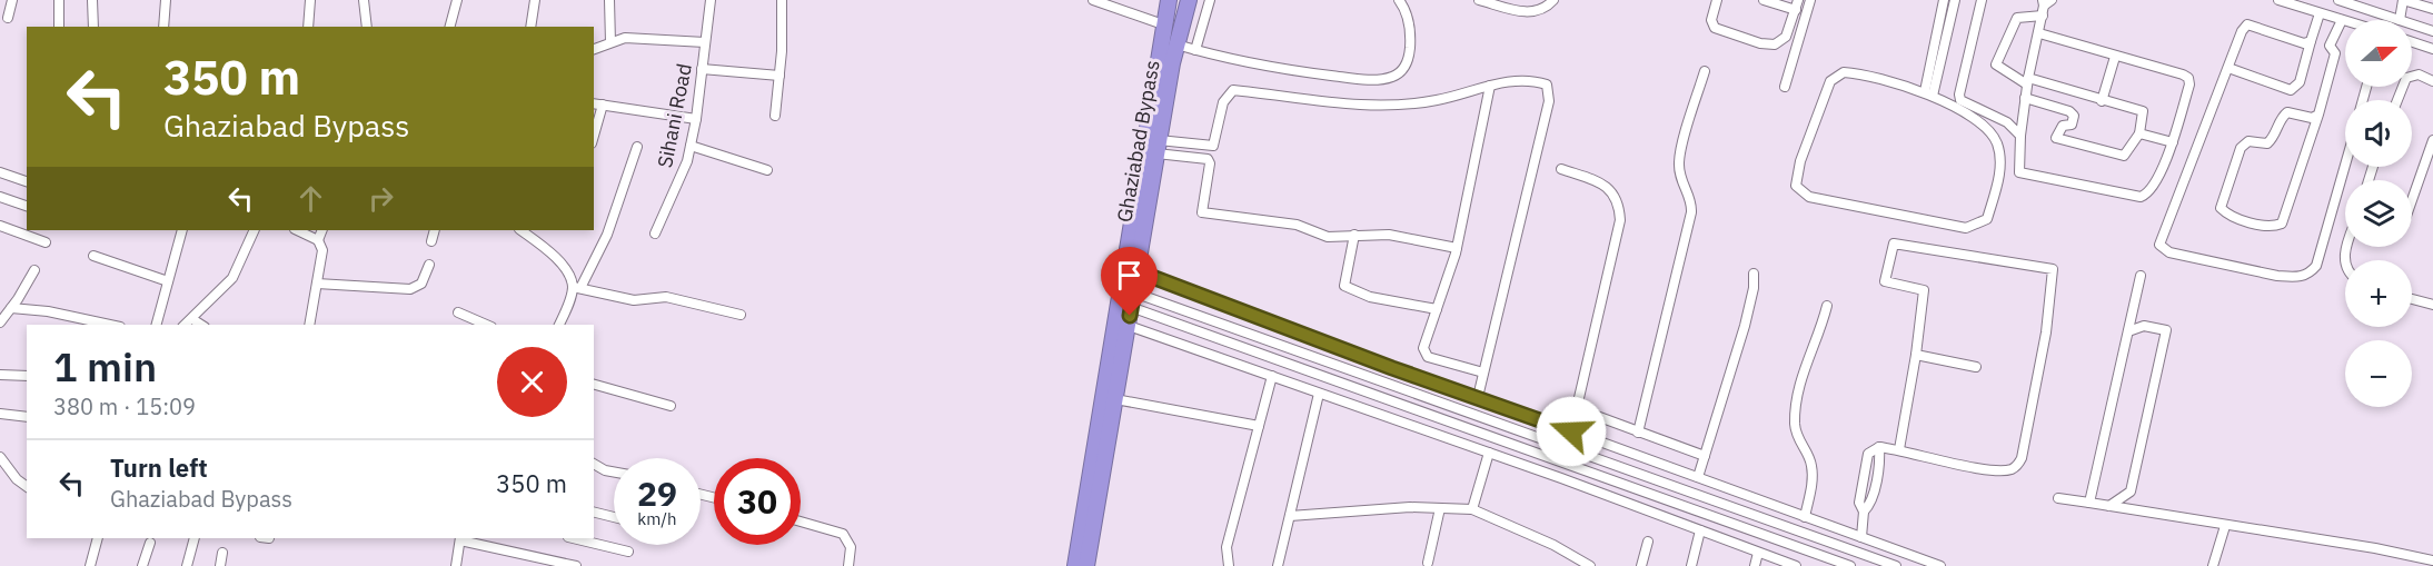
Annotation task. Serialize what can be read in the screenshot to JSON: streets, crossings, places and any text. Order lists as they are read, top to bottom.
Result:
{
  "streets": {
    "highway": ["Ghaziabad Bypass"],
    "street": ["Sihani Road"]
  },
  "north": "right",
  "page": {
    "map_buttons": ["+", "−"],
    "turn": ["350 m", "Ghaziabad Bypass"],
    "heading": ["1 min", "380 m · 15:09"],
    "list": [
      {
        "name": "Turn left",
        "note": "Ghaziabad Bypass",
        "value": "350 m"
      }
    ],
    "speed": "29 km/h",
    "limit": "30"
  }
}
